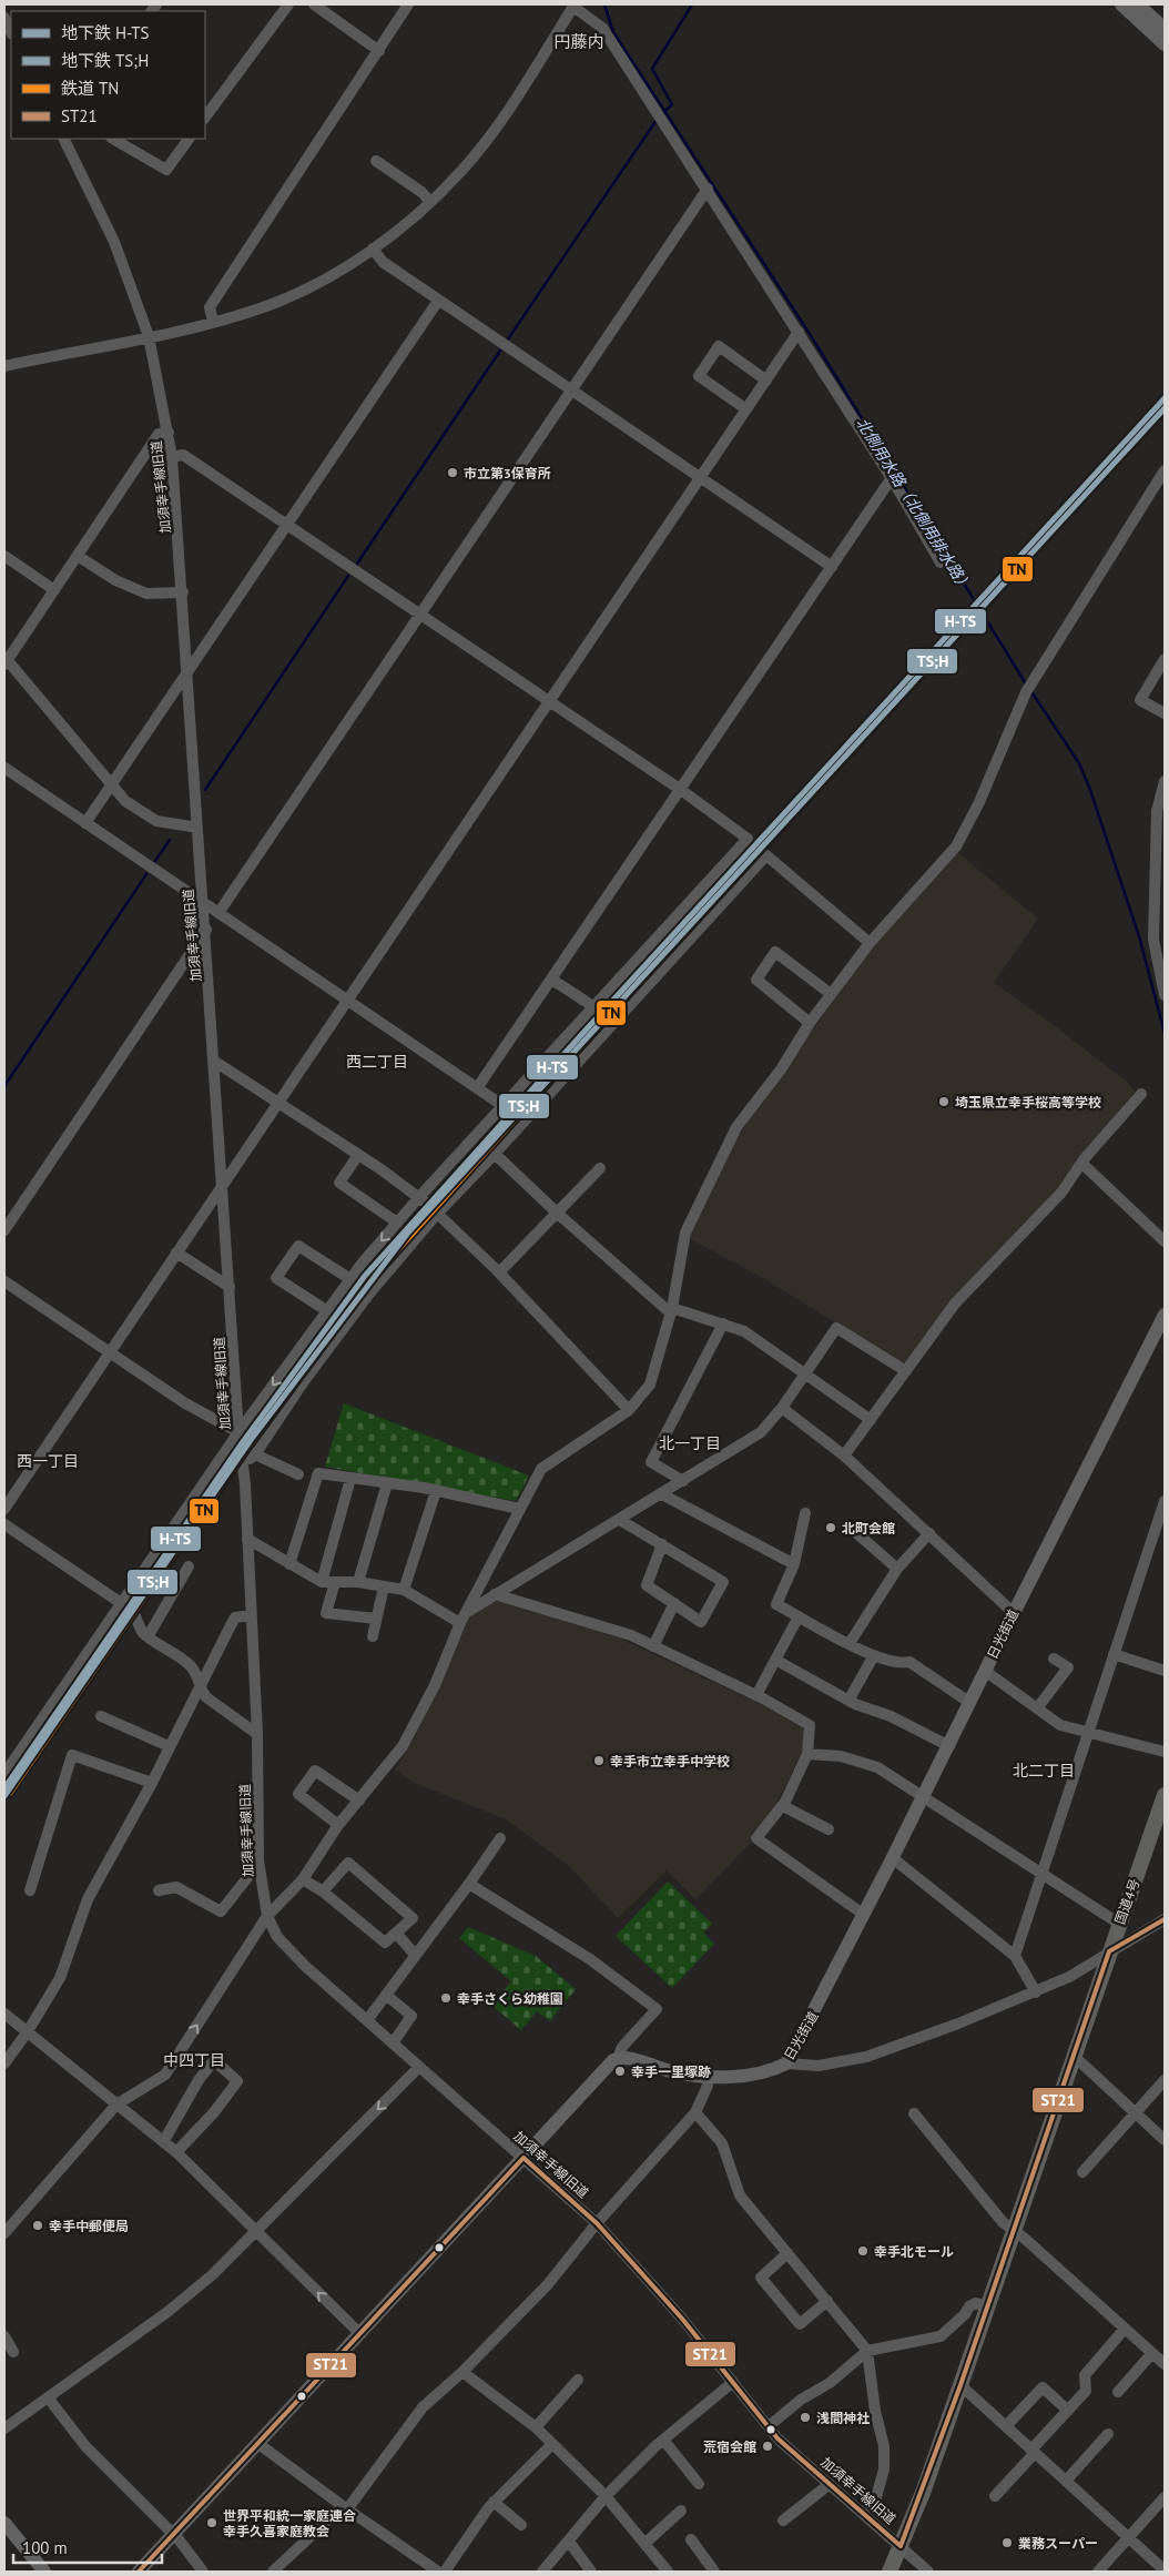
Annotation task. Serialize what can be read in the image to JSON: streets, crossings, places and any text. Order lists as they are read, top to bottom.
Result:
{
  "streets": {
    "highway": ["国道4号"],
    "main road": ["日光街道"],
    "street": ["加須幸手線旧道"]
  },
  "crossings": [
    ["加須幸手線旧道", "国道4号"]
  ],
  "districts": [
    "円藤内",
    "西二丁目",
    "北一丁目",
    "西一丁目",
    "北二丁目",
    "中四丁目"
  ],
  "water": ["北側用水路（北側用排水路）"],
  "places": [
    "市立第3保育所",
    "埼玉県立幸手桜高等学校",
    "北町会館",
    "幸手市立幸手中学校",
    "幸手さくら幼稚園",
    "幸手一里塚跡",
    "幸手中郵便局",
    "幸手北モール",
    "浅間神社",
    "荒宿会館",
    "世界平和統一家庭連合 幸手久喜家庭教会",
    "業務スーパー"
  ],
  "lines": [
    "metro line H-TS",
    "metro line TS;H",
    "rail line TN",
    "transit line ST21"
  ],
  "legend": [
    "地下鉄 H-TS",
    "地下鉄 TS;H",
    "鉄道 TN",
    "ST21"
  ],
  "scale_bar": "100 m"
}
